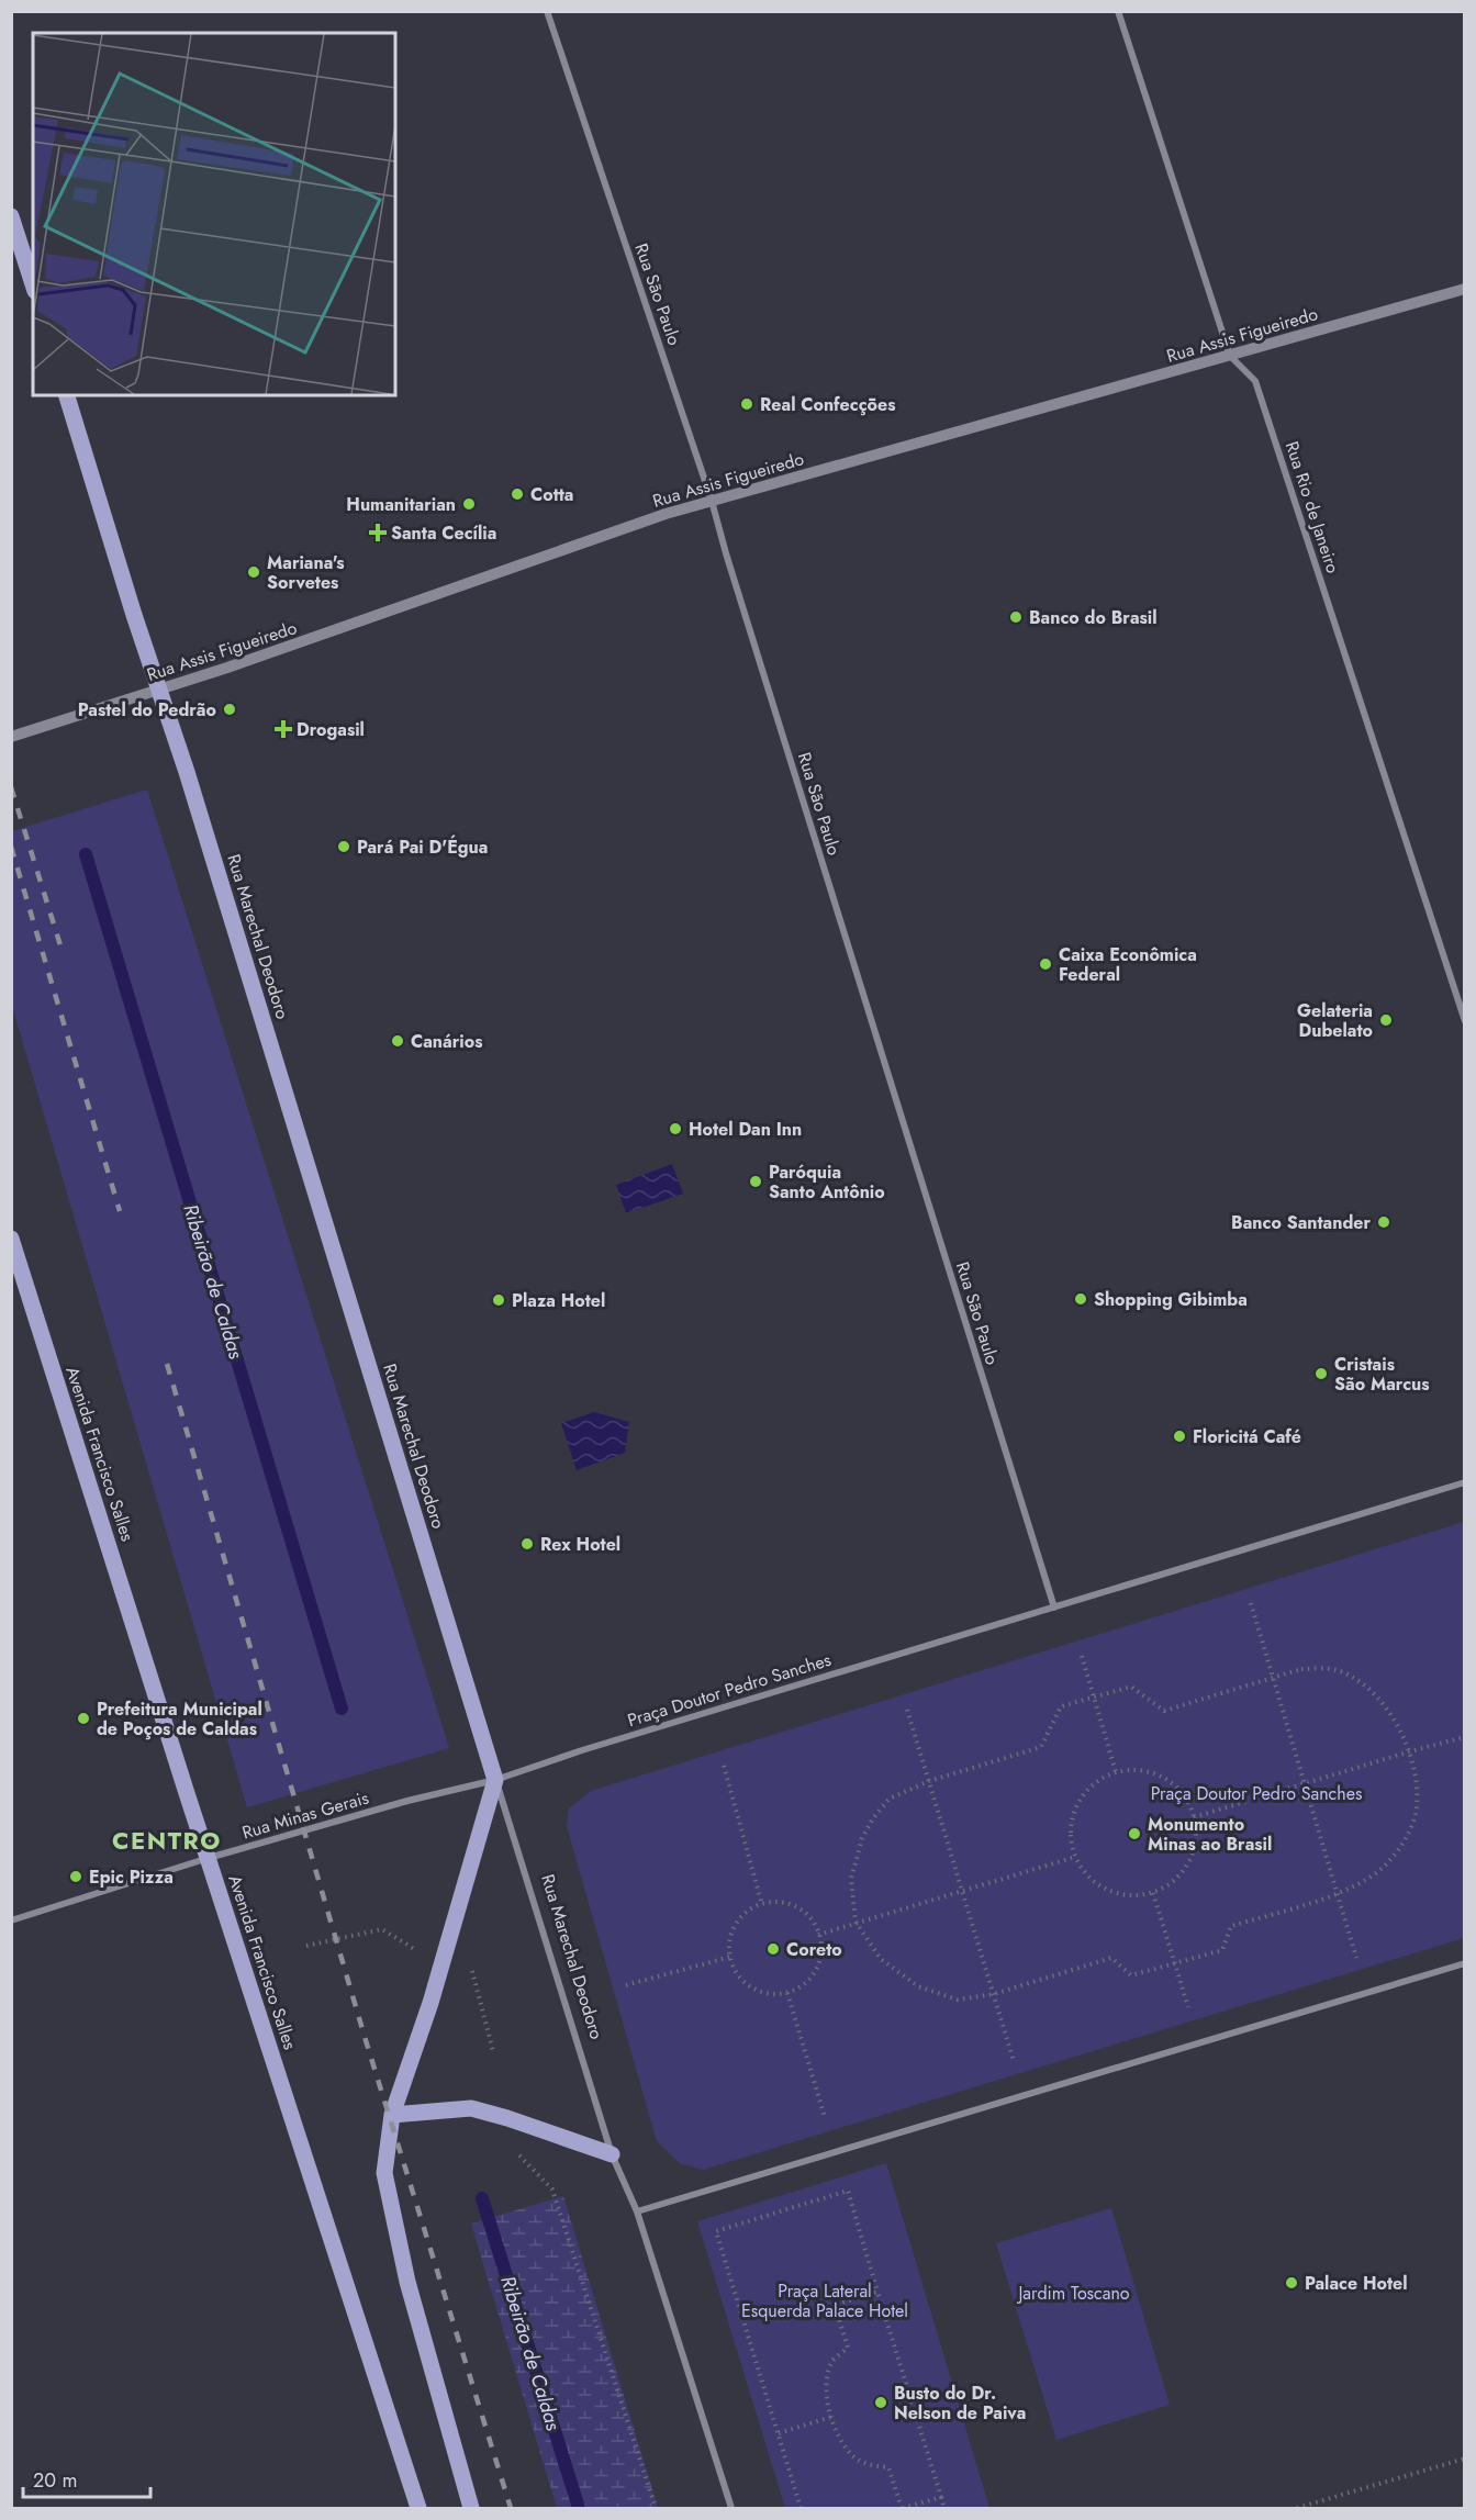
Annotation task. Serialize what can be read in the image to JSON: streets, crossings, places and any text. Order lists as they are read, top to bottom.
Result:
{
  "streets": {
    "main road": ["Rua Marechal Deodoro", "Avenida Francisco Salles"],
    "street": [
      "Rua São Paulo",
      "Rua Assis Figueiredo",
      "Rua Rio de Janeiro",
      "Praça Doutor Pedro Sanches",
      "Rua Minas Gerais"
    ]
  },
  "crossings": [
    ["Rua São Paulo", "Rua Assis Figueiredo"],
    ["Rua São Paulo", "Praça Doutor Pedro Sanches"],
    ["Rua Assis Figueiredo", "Rua Rio de Janeiro"],
    ["Rua Assis Figueiredo", "Rua Marechal Deodoro"],
    ["Rua Marechal Deodoro", "Praça Doutor Pedro Sanches"],
    ["Rua Marechal Deodoro", "Rua Minas Gerais"],
    ["Avenida Francisco Salles", "Rua Minas Gerais"],
    ["Praça Doutor Pedro Sanches", "Rua Minas Gerais"]
  ],
  "districts": ["CENTRO"],
  "water": ["Ribeirão de Caldas"],
  "parks": ["Praça Doutor Pedro Sanches", "Praça Lateral Esquerda Palace Hotel", "Jardim Toscano"],
  "places": {
    "other": [
      "Real Confecçōes",
      "Cotta",
      "Humanitarian",
      "Mariana's Sorvetes",
      "Banco do Brasil",
      "Pastel do Pedrão",
      "Pará Pai D'Égua",
      "Caixa Econômica Federal",
      "Gelateria Dubelato",
      "Canários",
      "Hotel Dan Inn",
      "Paróquia Santo Antônio",
      "Banco Santander",
      "Shopping Gibimba",
      "Plaza Hotel",
      "Cristais São Marcus",
      "Floricitá Café",
      "Rex Hotel",
      "Prefeitura Municipal de Poços de Caldas",
      "Monumento Minas ao Brasil",
      "Epic Pizza",
      "Coreto",
      "Palace Hotel",
      "Busto do Dr. Nelson de Paiva"
    ],
    "health": ["Santa Cecília", "Drogasil"]
  },
  "scale_bar": "20 m"
}
